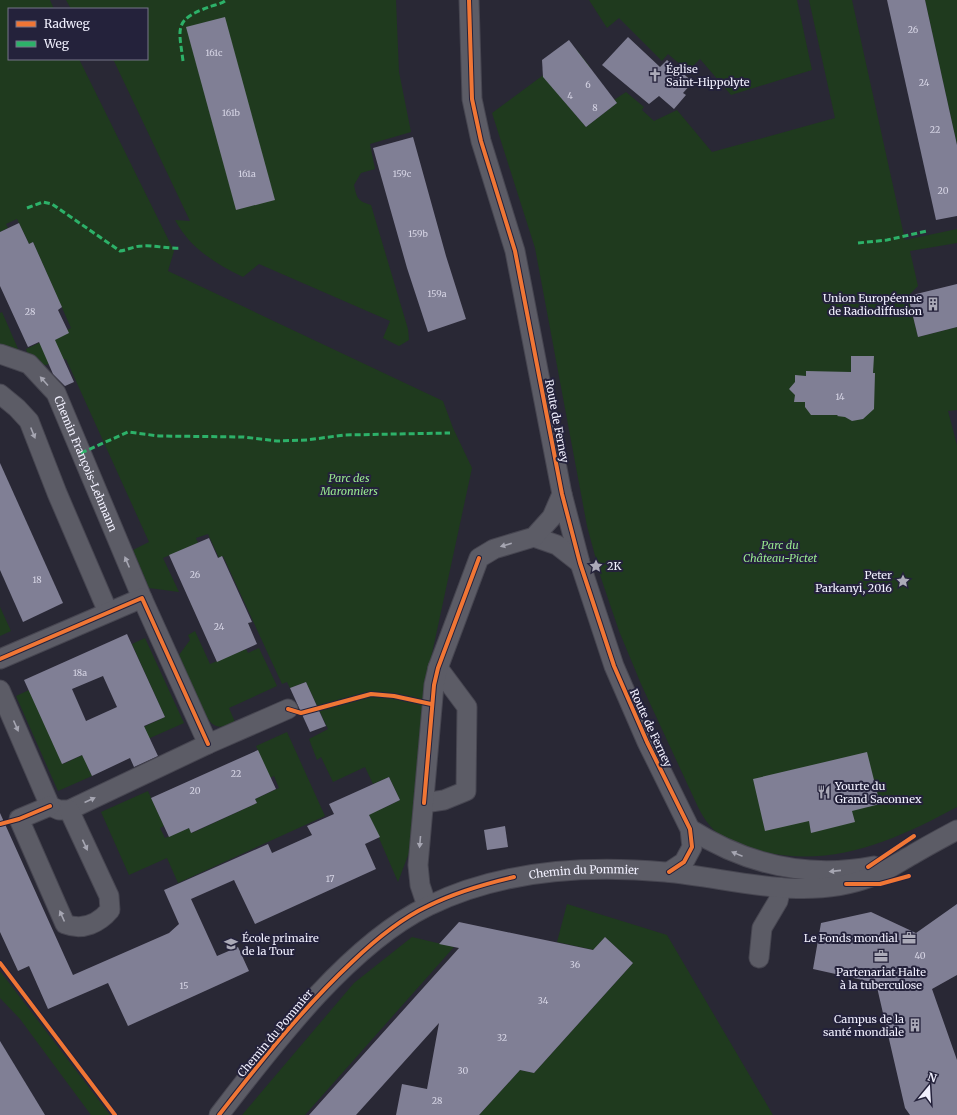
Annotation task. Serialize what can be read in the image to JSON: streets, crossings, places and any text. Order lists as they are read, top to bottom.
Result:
{
  "streets": {
    "street": ["Route de Ferney", "Chemin François-Lehmann", "Chemin du Pommier"]
  },
  "parks": ["Parc des Maronniers", "Parc du Château-Pictet"],
  "places": {
    "church": ["Église Saint-Hippolyte"],
    "building": ["Union Européenne de Radiodiffusion", "Campus de la santé mondiale"],
    "place": ["2K", "Peter Parkanyi, 2016"],
    "restaurant": ["Yourte du Grand Saconnex"],
    "office": ["Le Fonds mondial", "Partenariat Halte à la tuberculose"],
    "school or university": ["École primaire de la Tour"]
  },
  "house_numbers": [
    "26",
    "161c",
    "24",
    "6",
    "4",
    "8",
    "161b",
    "22",
    "161a",
    "159c",
    "20",
    "159b",
    "159a",
    "28",
    "14",
    "26",
    "18",
    "24",
    "18a",
    "22",
    "20",
    "17",
    "40",
    "36",
    "15",
    "34",
    "32",
    "30",
    "28"
  ],
  "legend": ["Radweg", "Weg"],
  "north": "top"
}
